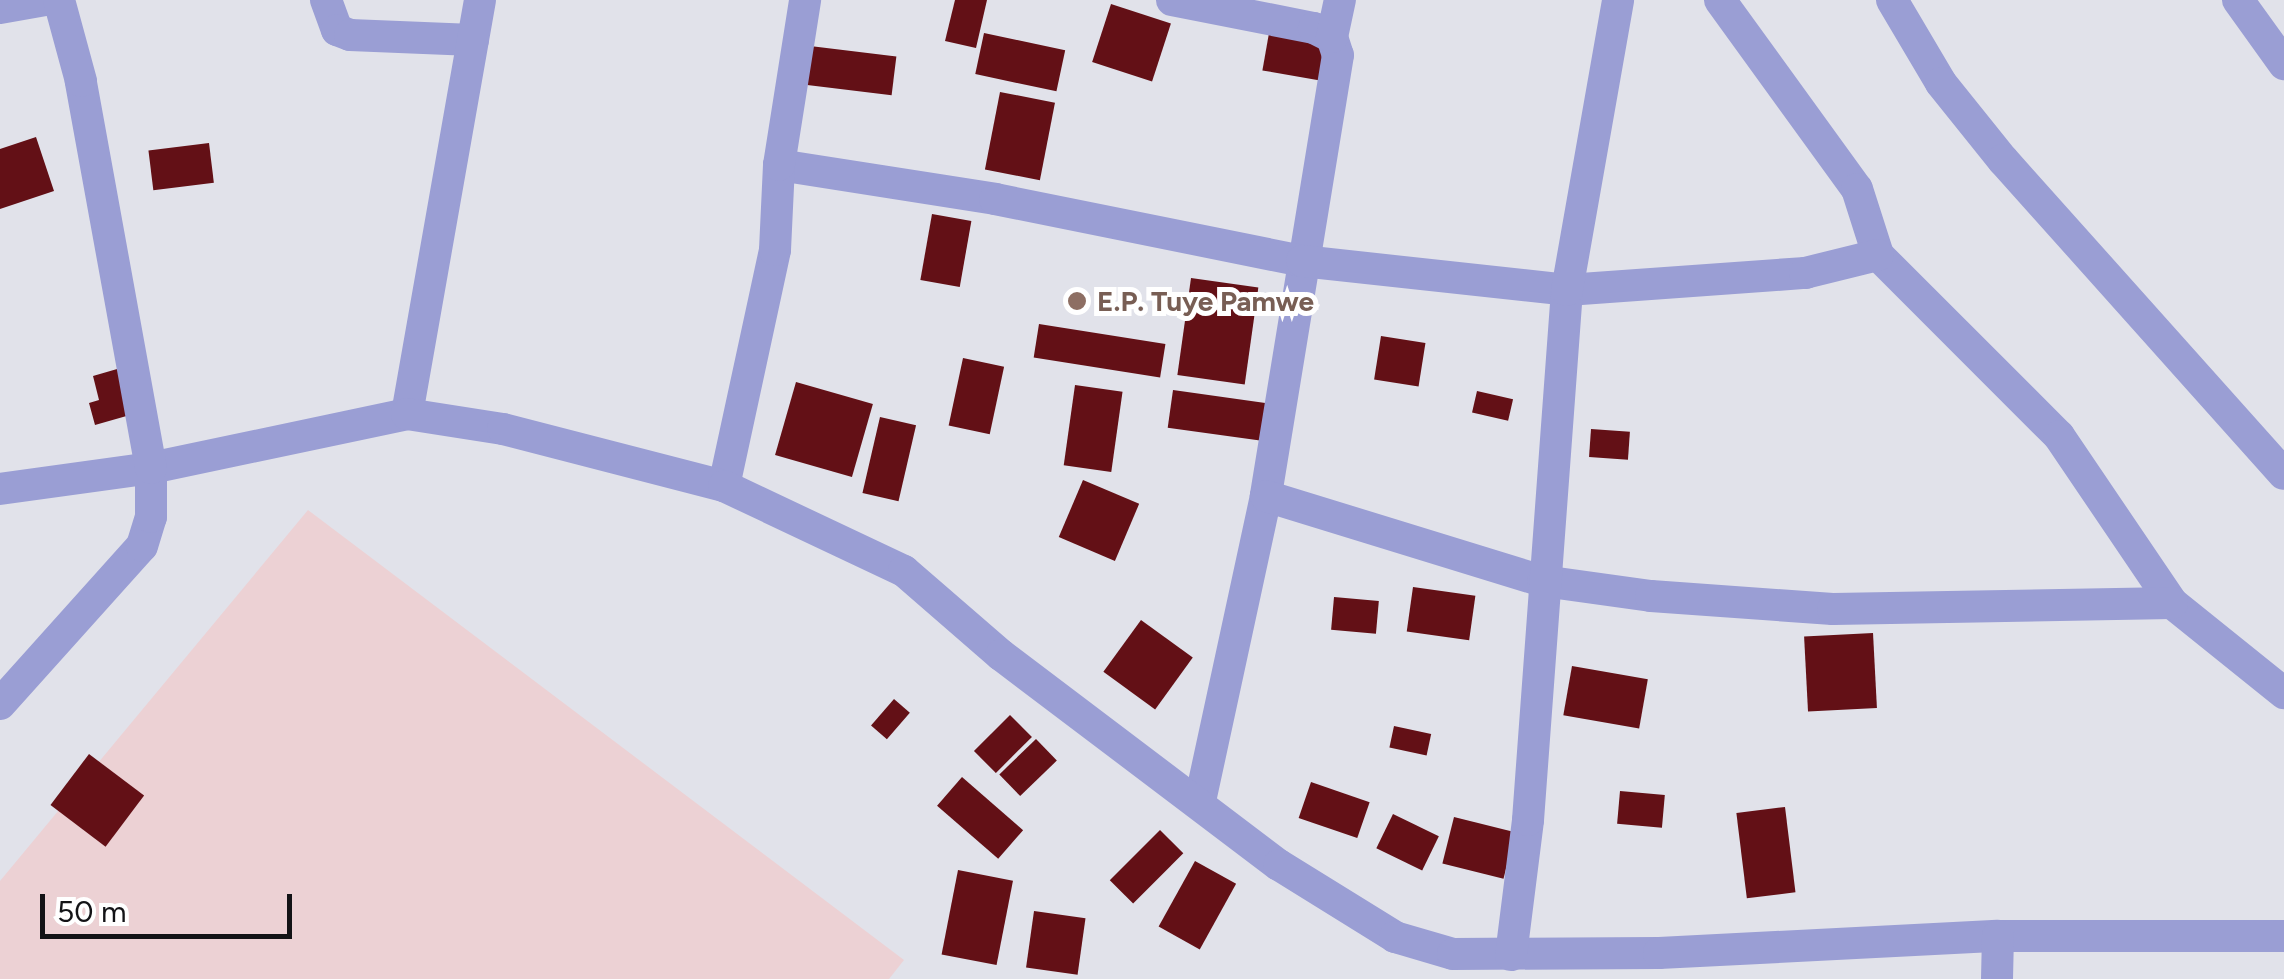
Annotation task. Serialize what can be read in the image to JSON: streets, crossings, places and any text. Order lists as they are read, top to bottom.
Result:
{
  "places": ["E.P. Tuye Pamwe"],
  "scale_bar": "50 m"
}
